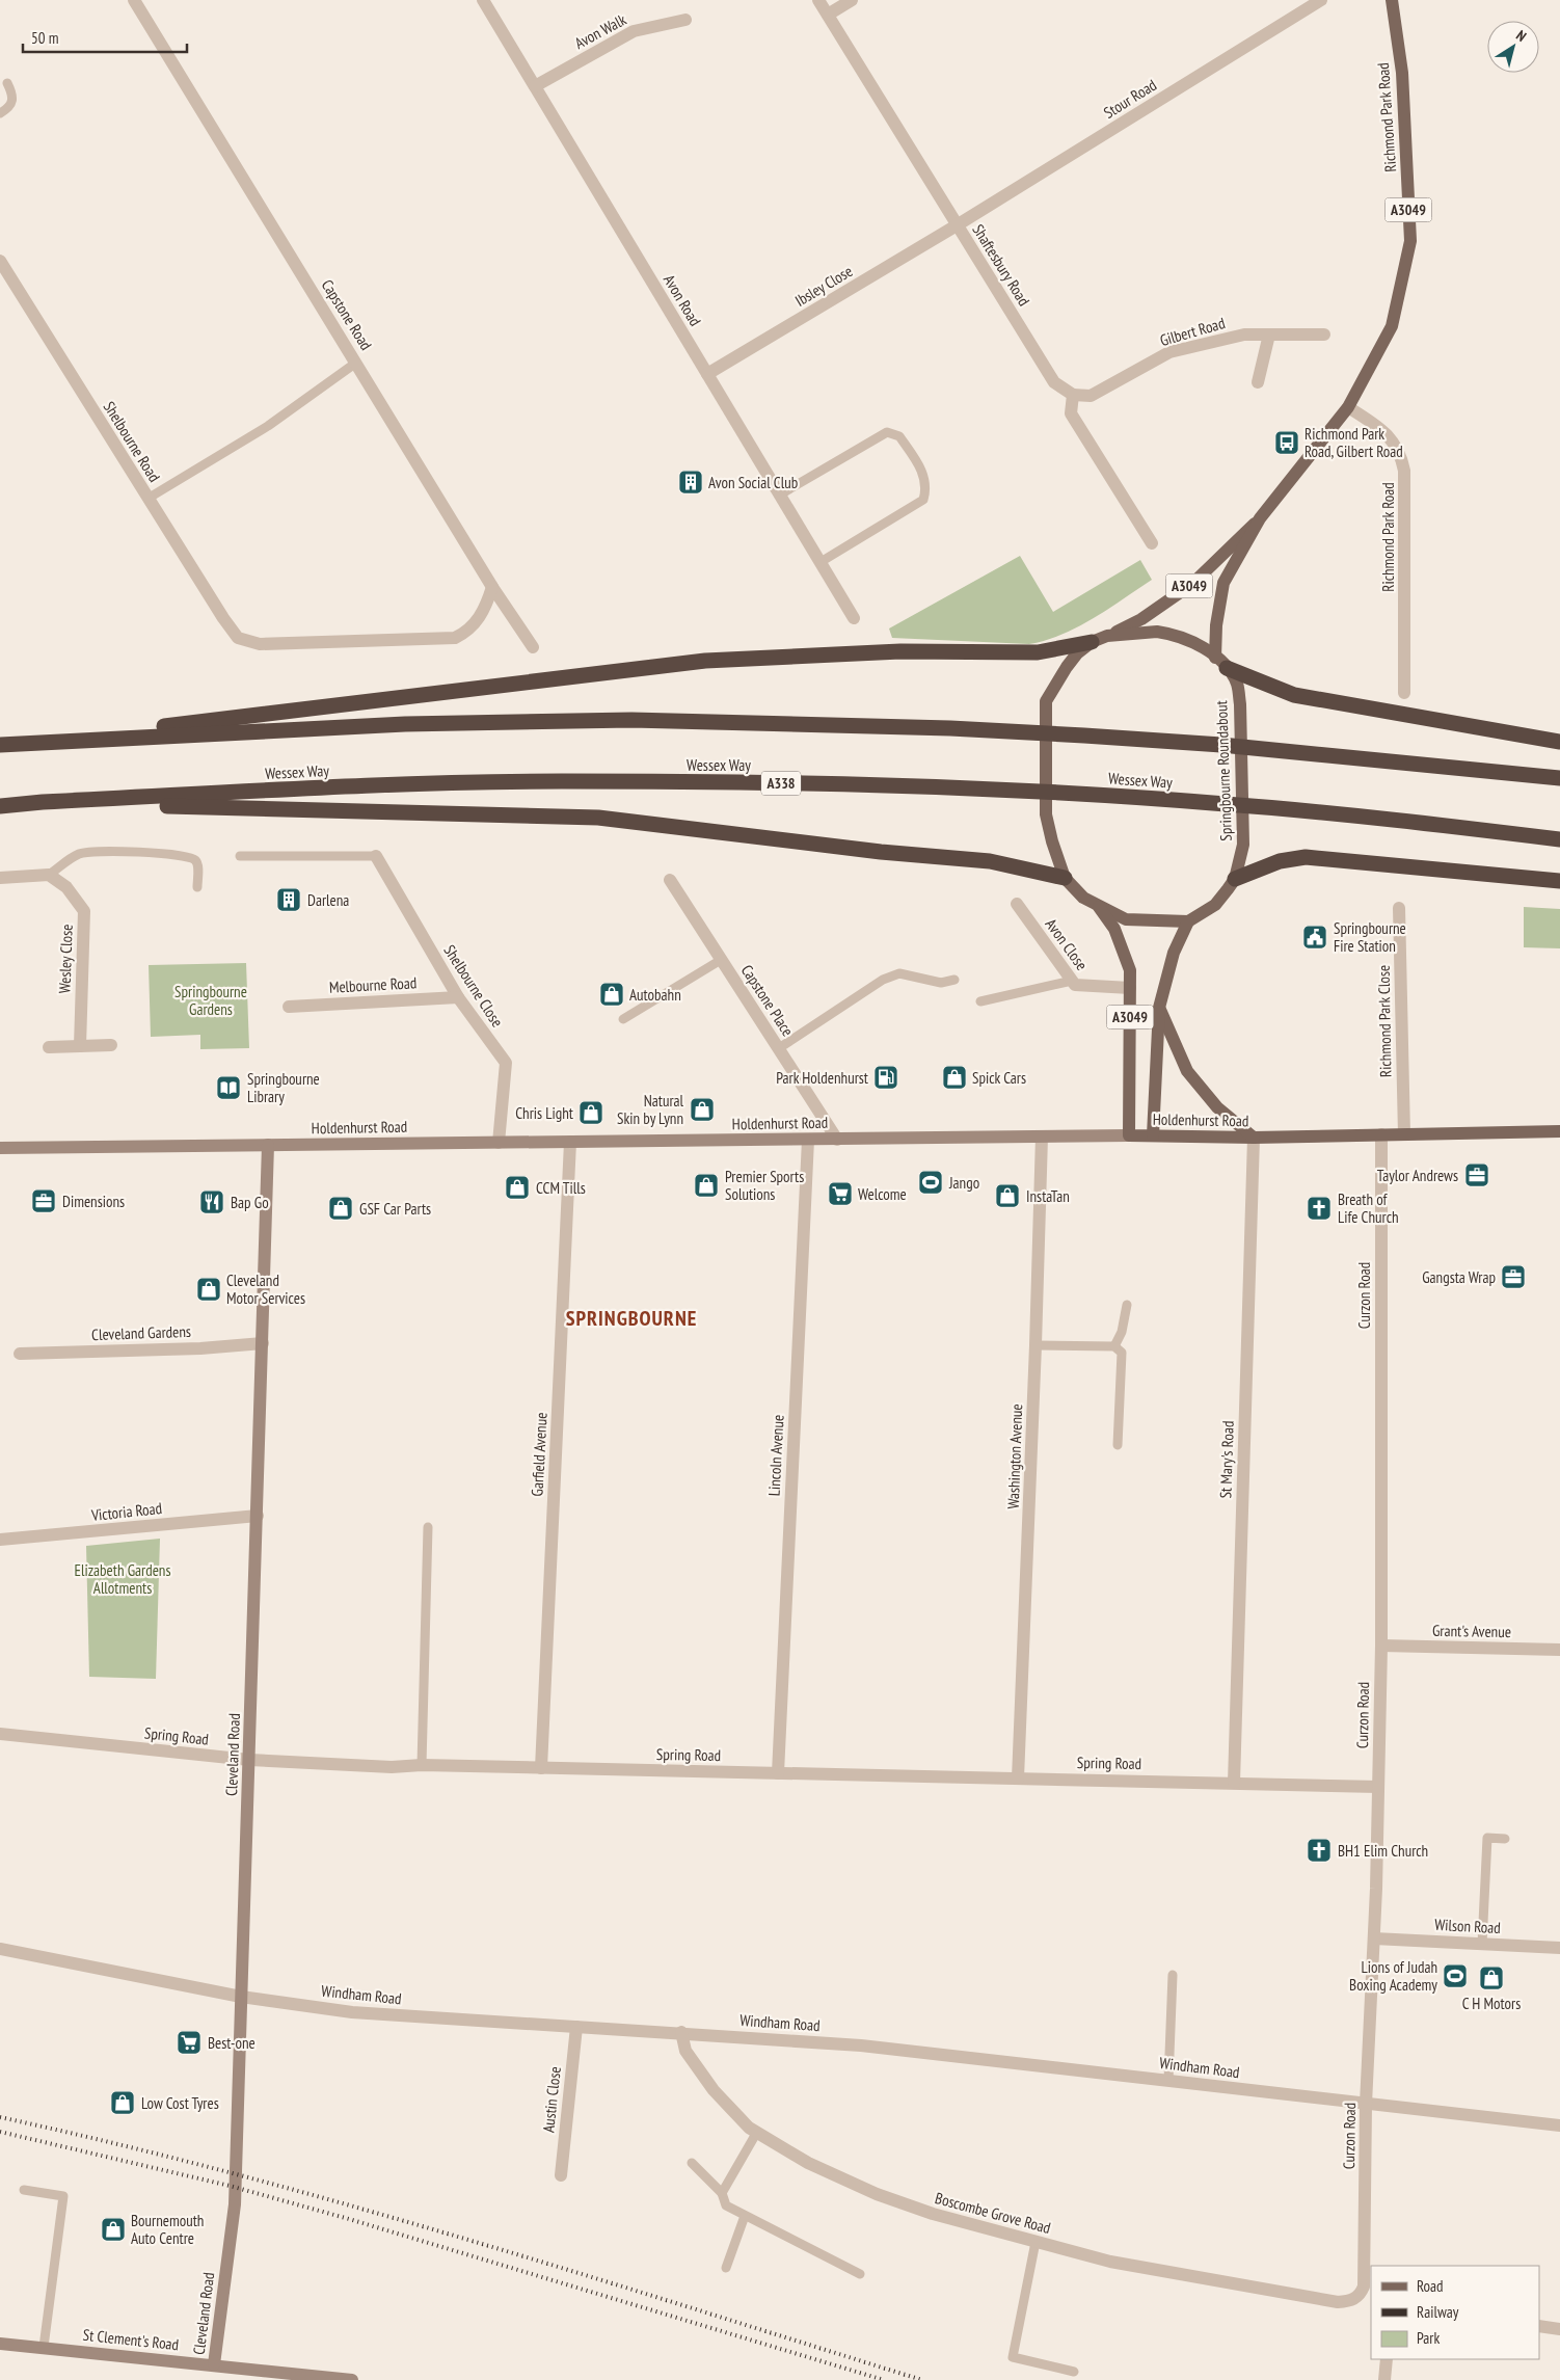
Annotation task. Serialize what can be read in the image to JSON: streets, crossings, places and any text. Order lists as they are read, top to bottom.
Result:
{
  "streets": {
    "highway": ["Wessex Way", "A338"],
    "main road": [
      "Richmond Park Road",
      "A3049",
      "Springbourne Roundabout",
      "Holdenhurst Road"
    ],
    "street": [
      "Avon Walk",
      "Stour Road",
      "Shaftesbury Road",
      "Ibsley Close",
      "Avon Road",
      "Capstone Road",
      "Gilbert Road",
      "Shelbourne Road",
      "Avon Close",
      "Wesley Close",
      "Melbourne Road",
      "Shelbourne Close",
      "Capstone Place",
      "Richmond Park Close",
      "Curzon Road",
      "Cleveland Gardens",
      "Garfield Avenue",
      "Lincoln Avenue",
      "Washington Avenue",
      "St Mary's Road",
      "Victoria Road",
      "Grant's Avenue",
      "Spring Road",
      "Cleveland Road",
      "Wilson Road",
      "Windham Road",
      "Austin Close",
      "Boscombe Grove Road",
      "St Clement's Road"
    ]
  },
  "crossings": [
    ["Avon Walk", "Avon Road"],
    ["Stour Road", "Shaftesbury Road"],
    ["Stour Road", "Ibsley Close"],
    ["Richmond Park Road", "Springbourne Roundabout"],
    ["A3049", "Springbourne Roundabout"],
    ["A3049", "Avon Close"],
    ["A3049", "Holdenhurst Road"],
    ["A3049", "St Mary's Road"],
    ["Shaftesbury Road", "Ibsley Close"],
    ["Shaftesbury Road", "Gilbert Road"],
    ["Ibsley Close", "Avon Road"],
    ["Capstone Road", "Shelbourne Road"],
    ["Melbourne Road", "Shelbourne Close"],
    ["Shelbourne Close", "Holdenhurst Road"],
    ["Capstone Place", "Holdenhurst Road"],
    ["Richmond Park Close", "Holdenhurst Road"],
    ["Holdenhurst Road", "Curzon Road"],
    ["Holdenhurst Road", "Garfield Avenue"],
    ["Holdenhurst Road", "Lincoln Avenue"],
    ["Holdenhurst Road", "Washington Avenue"],
    ["Holdenhurst Road", "St Mary's Road"],
    ["Holdenhurst Road", "Cleveland Road"],
    ["Curzon Road", "Grant's Avenue"],
    ["Curzon Road", "Spring Road"],
    ["Curzon Road", "Wilson Road"],
    ["Curzon Road", "Windham Road"],
    ["Curzon Road", "Boscombe Grove Road"],
    ["Cleveland Gardens", "Cleveland Road"],
    ["Garfield Avenue", "Spring Road"],
    ["Lincoln Avenue", "Spring Road"],
    ["Washington Avenue", "Spring Road"],
    ["St Mary's Road", "Spring Road"],
    ["Victoria Road", "Cleveland Road"],
    ["Spring Road", "Cleveland Road"],
    ["Cleveland Road", "Windham Road"],
    ["Cleveland Road", "St Clement's Road"],
    ["Windham Road", "Austin Close"],
    ["Windham Road", "Boscombe Grove Road"]
  ],
  "districts": ["SPRINGBOURNE"],
  "parks": ["Springbourne Gardens", "Elizabeth Gardens Allotments"],
  "places": {
    "bus stop": ["Richmond Park Road, Gilbert Road"],
    "building": ["Avon Social Club", "Darlena"],
    "public building": ["Springbourne Fire Station"],
    "shop": [
      "Autobahn",
      "Spick Cars",
      "Natural Skin by Lynn",
      "Chris Light",
      "Premier Sports Solutions",
      "CCM Tills",
      "InstaTan",
      "GSF Car Parts",
      "Cleveland Motor Services",
      "C H Motors",
      "Low Cost Tyres",
      "Bournemouth Auto Centre"
    ],
    "fuel station": ["Park Holdenhurst"],
    "library": ["Springbourne Library"],
    "office": ["Taylor Andrews", "Dimensions", "Gangsta Wrap"],
    "sports": ["Jango", "Lions of Judah Boxing Academy"],
    "supermarket": ["Welcome", "Best-one"],
    "restaurant": ["Bap Go"],
    "church": ["Breath of Life Church", "BH1 Elim Church"]
  },
  "legend": ["Road", "Railway", "Park"],
  "scale_bar": "50 m",
  "north": "top right"
}
